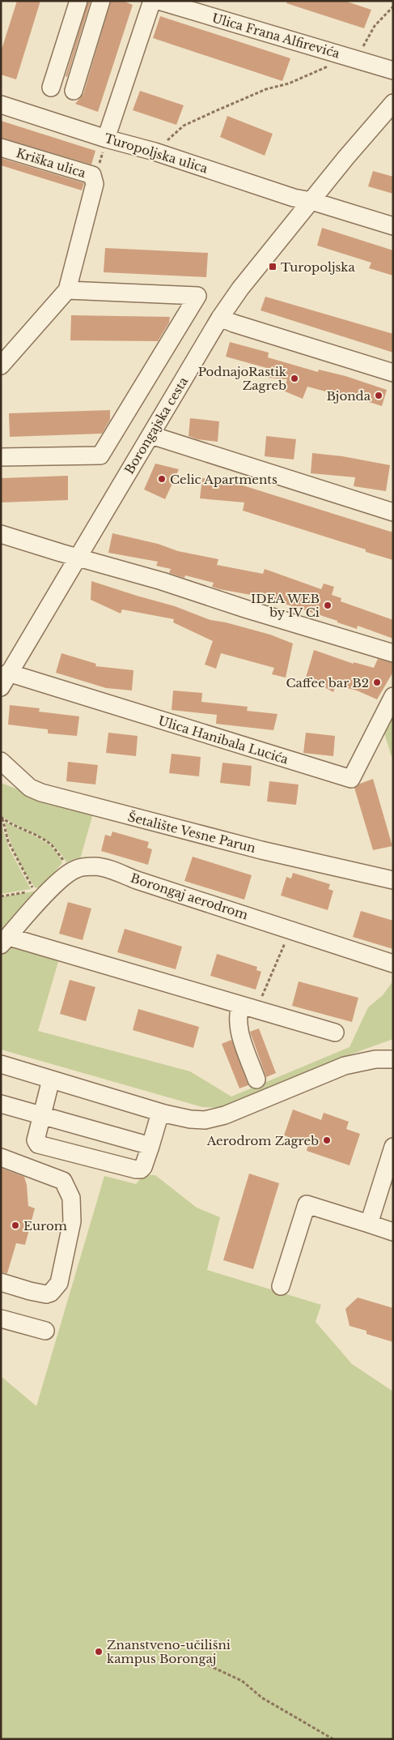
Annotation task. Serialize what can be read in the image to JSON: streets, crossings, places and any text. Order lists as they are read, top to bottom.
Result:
{
  "streets": {
    "street": [
      "Ulica Frana Alfirevića",
      "Turopoljska ulica",
      "Kriška ulica",
      "Borongajska cesta",
      "Ulica Hanibala Lucića",
      "Šetalište Vesne Parun",
      "Borongaj aerodrom"
    ]
  },
  "crossings": [
    ["Turopoljska ulica", "Borongajska cesta"],
    ["Borongajska cesta", "Ulica Hanibala Lucića"]
  ],
  "places": {
    "transit": ["Turopoljska"],
    "other": [
      "PodnajoRastik Zagreb",
      "Bjonda",
      "Celic Apartments",
      "IDEA WEB by IV Ci",
      "Caffee bar B2",
      "Aerodrom Zagreb",
      "Eurom",
      "Znanstveno-učilišni kampus Borongaj"
    ]
  }
}
